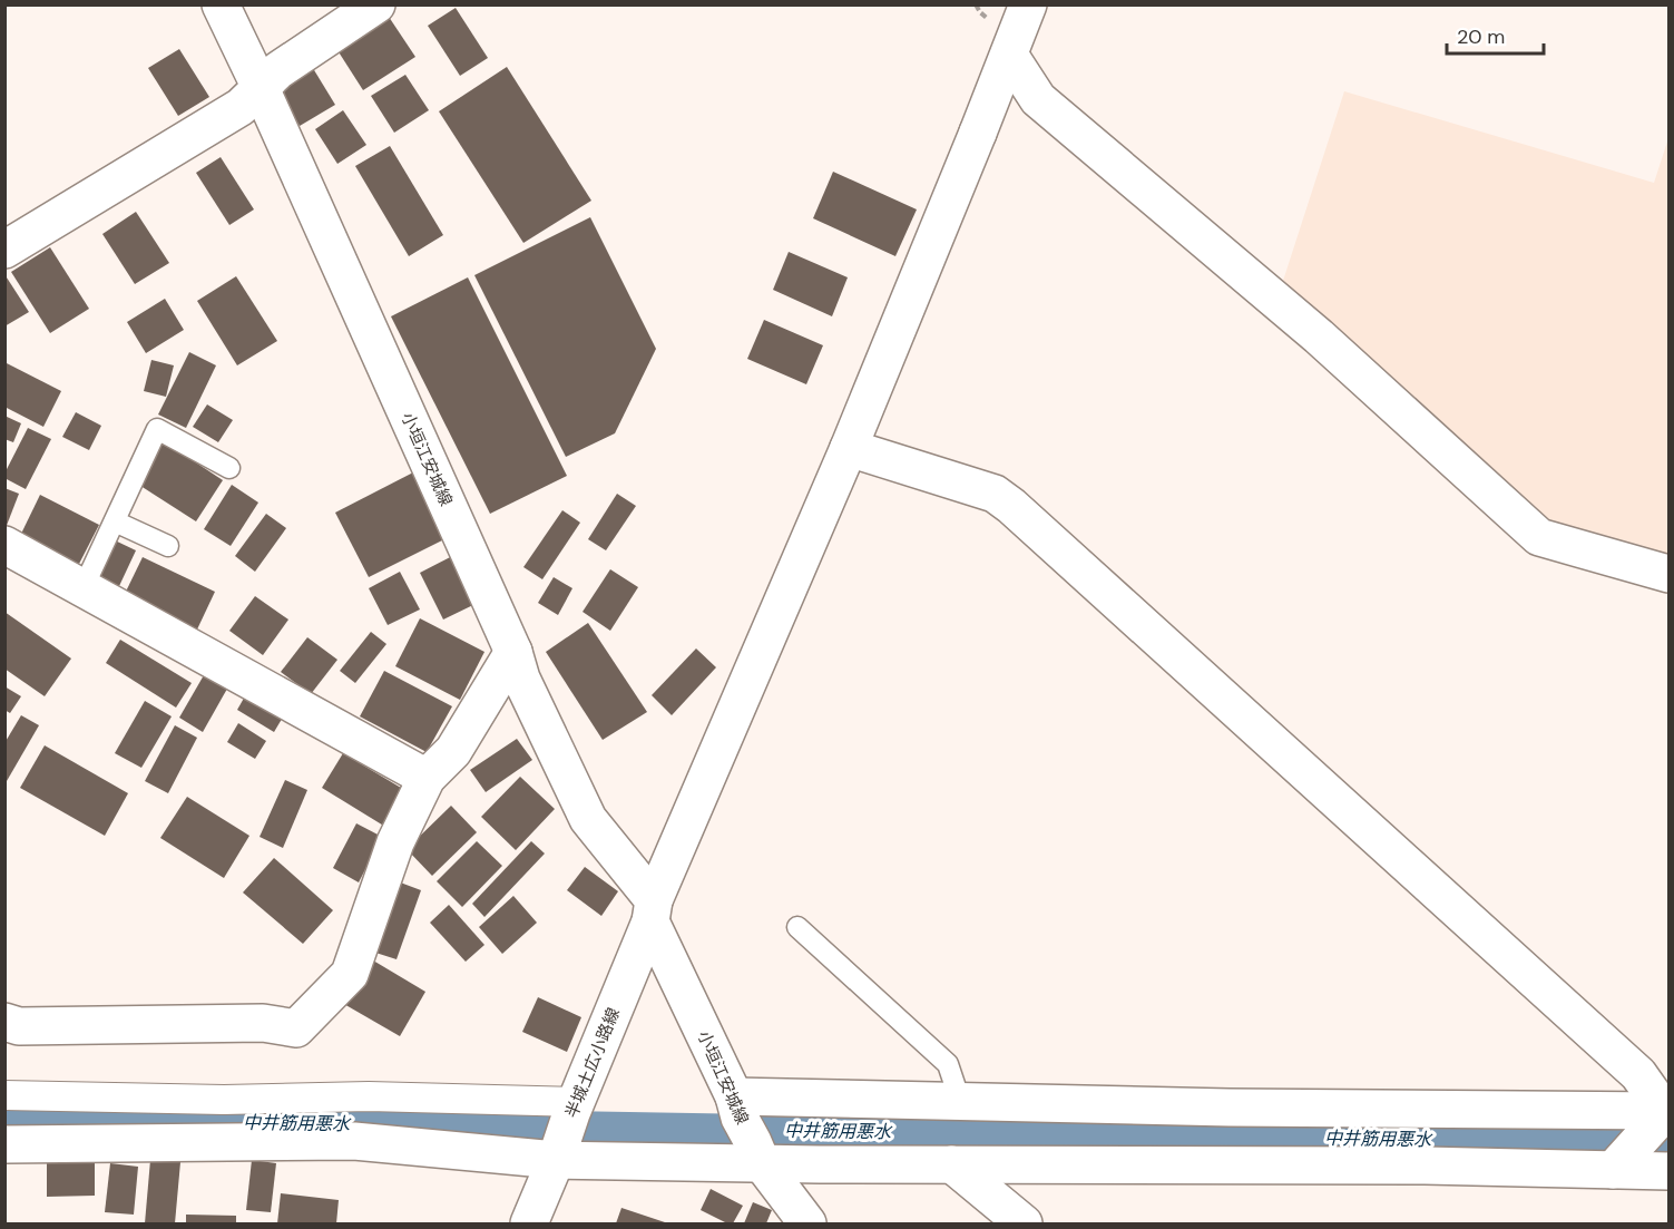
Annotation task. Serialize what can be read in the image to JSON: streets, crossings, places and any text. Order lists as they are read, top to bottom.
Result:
{
  "streets": {
    "street": ["小垣江安城線", "半城土広小路線"]
  },
  "crossings": [
    ["小垣江安城線", "半城土広小路線"]
  ],
  "water": ["中井筋用悪水"],
  "scale_bar": "20 m"
}
